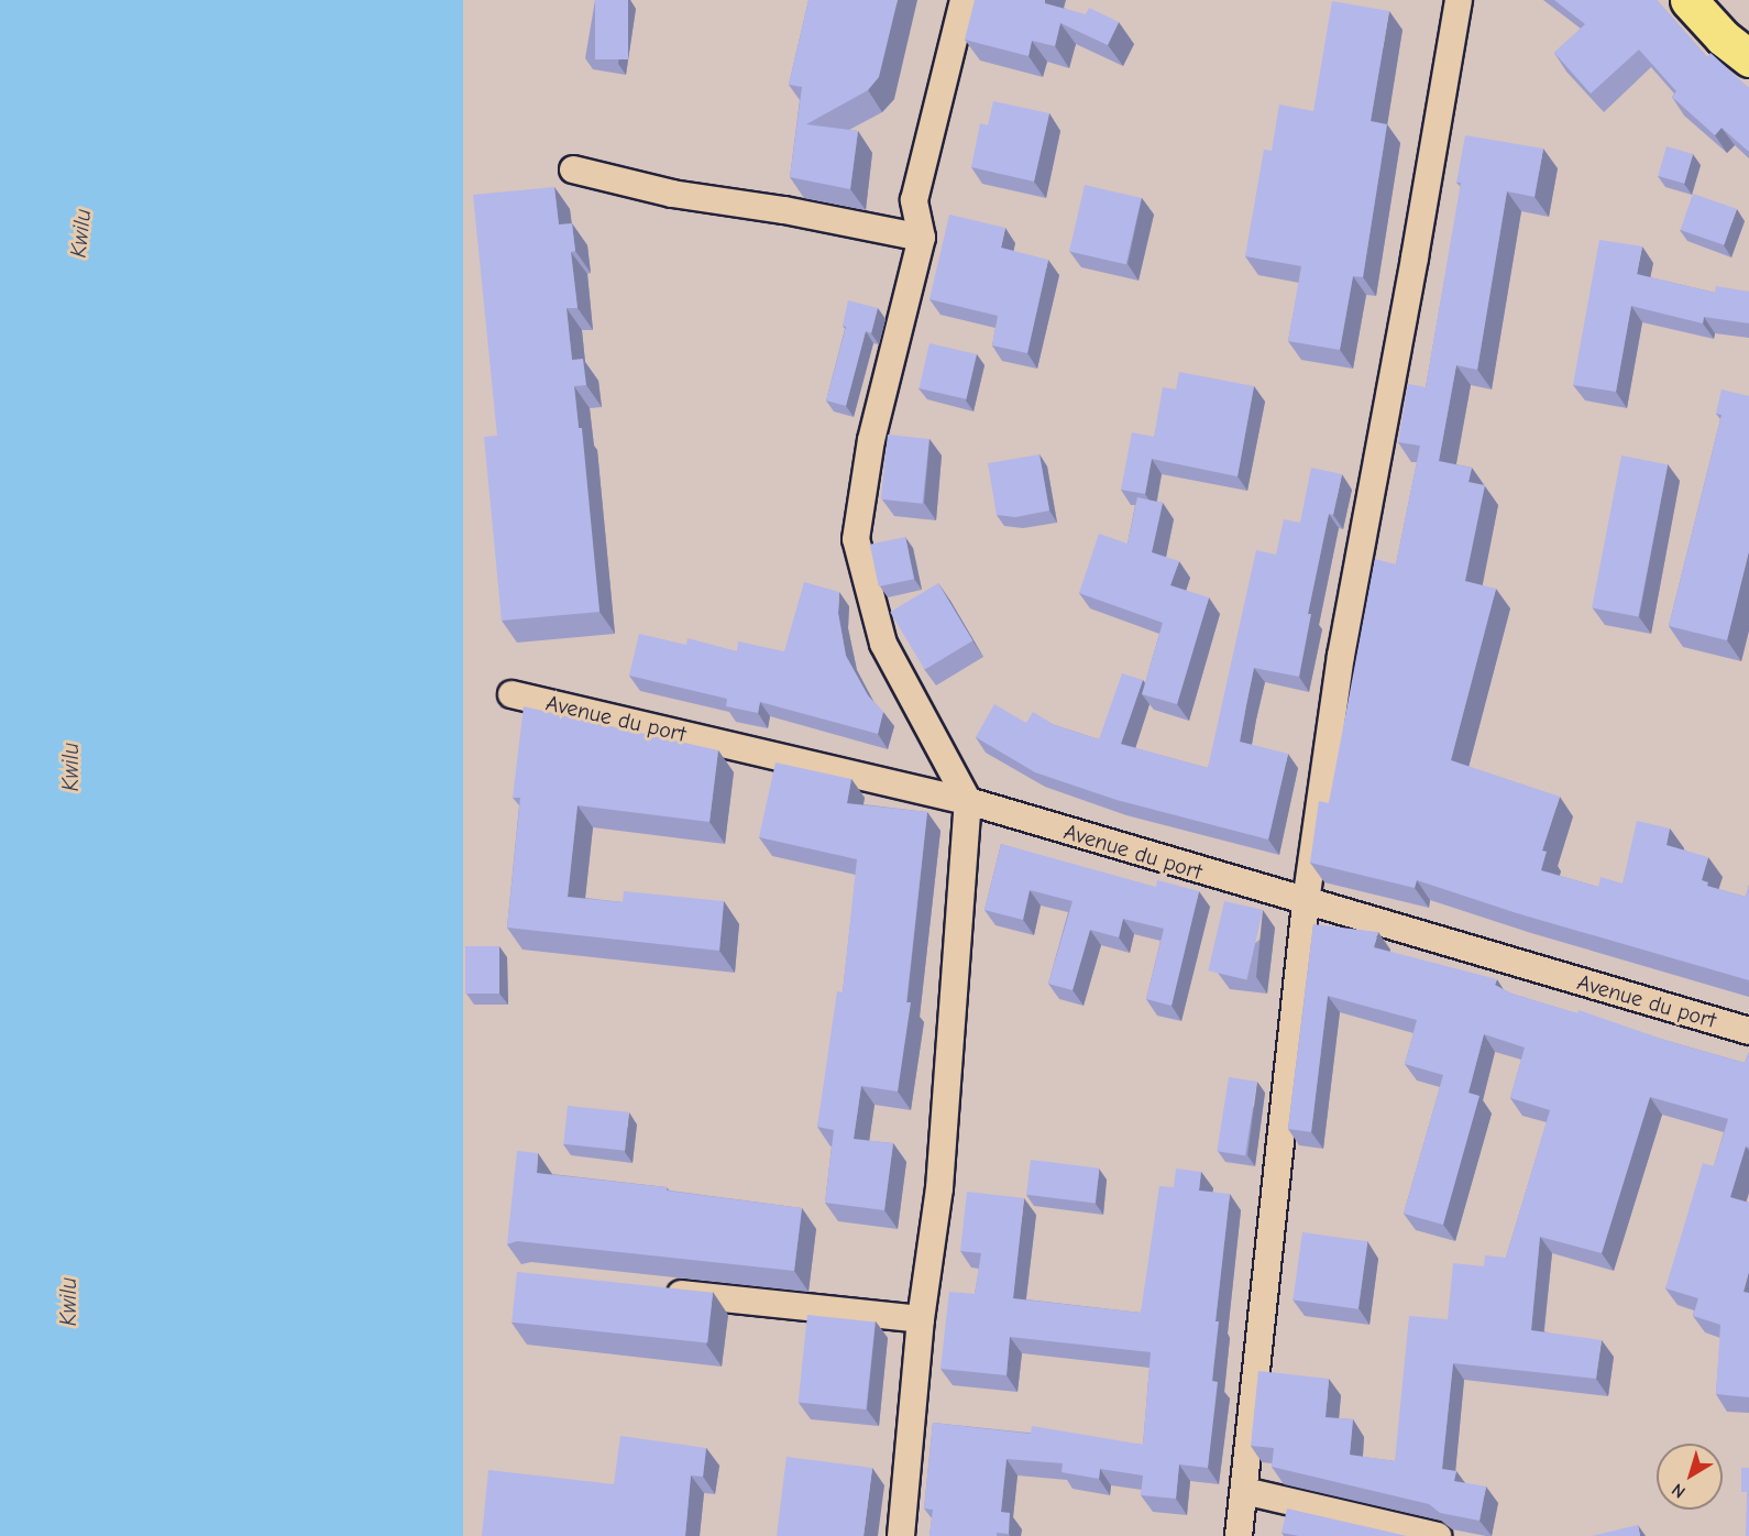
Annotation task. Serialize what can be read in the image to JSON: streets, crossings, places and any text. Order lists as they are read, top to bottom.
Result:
{
  "streets": {
    "street": ["Avenue du port"]
  },
  "water": ["Kwilu"],
  "north": "bottom left"
}
